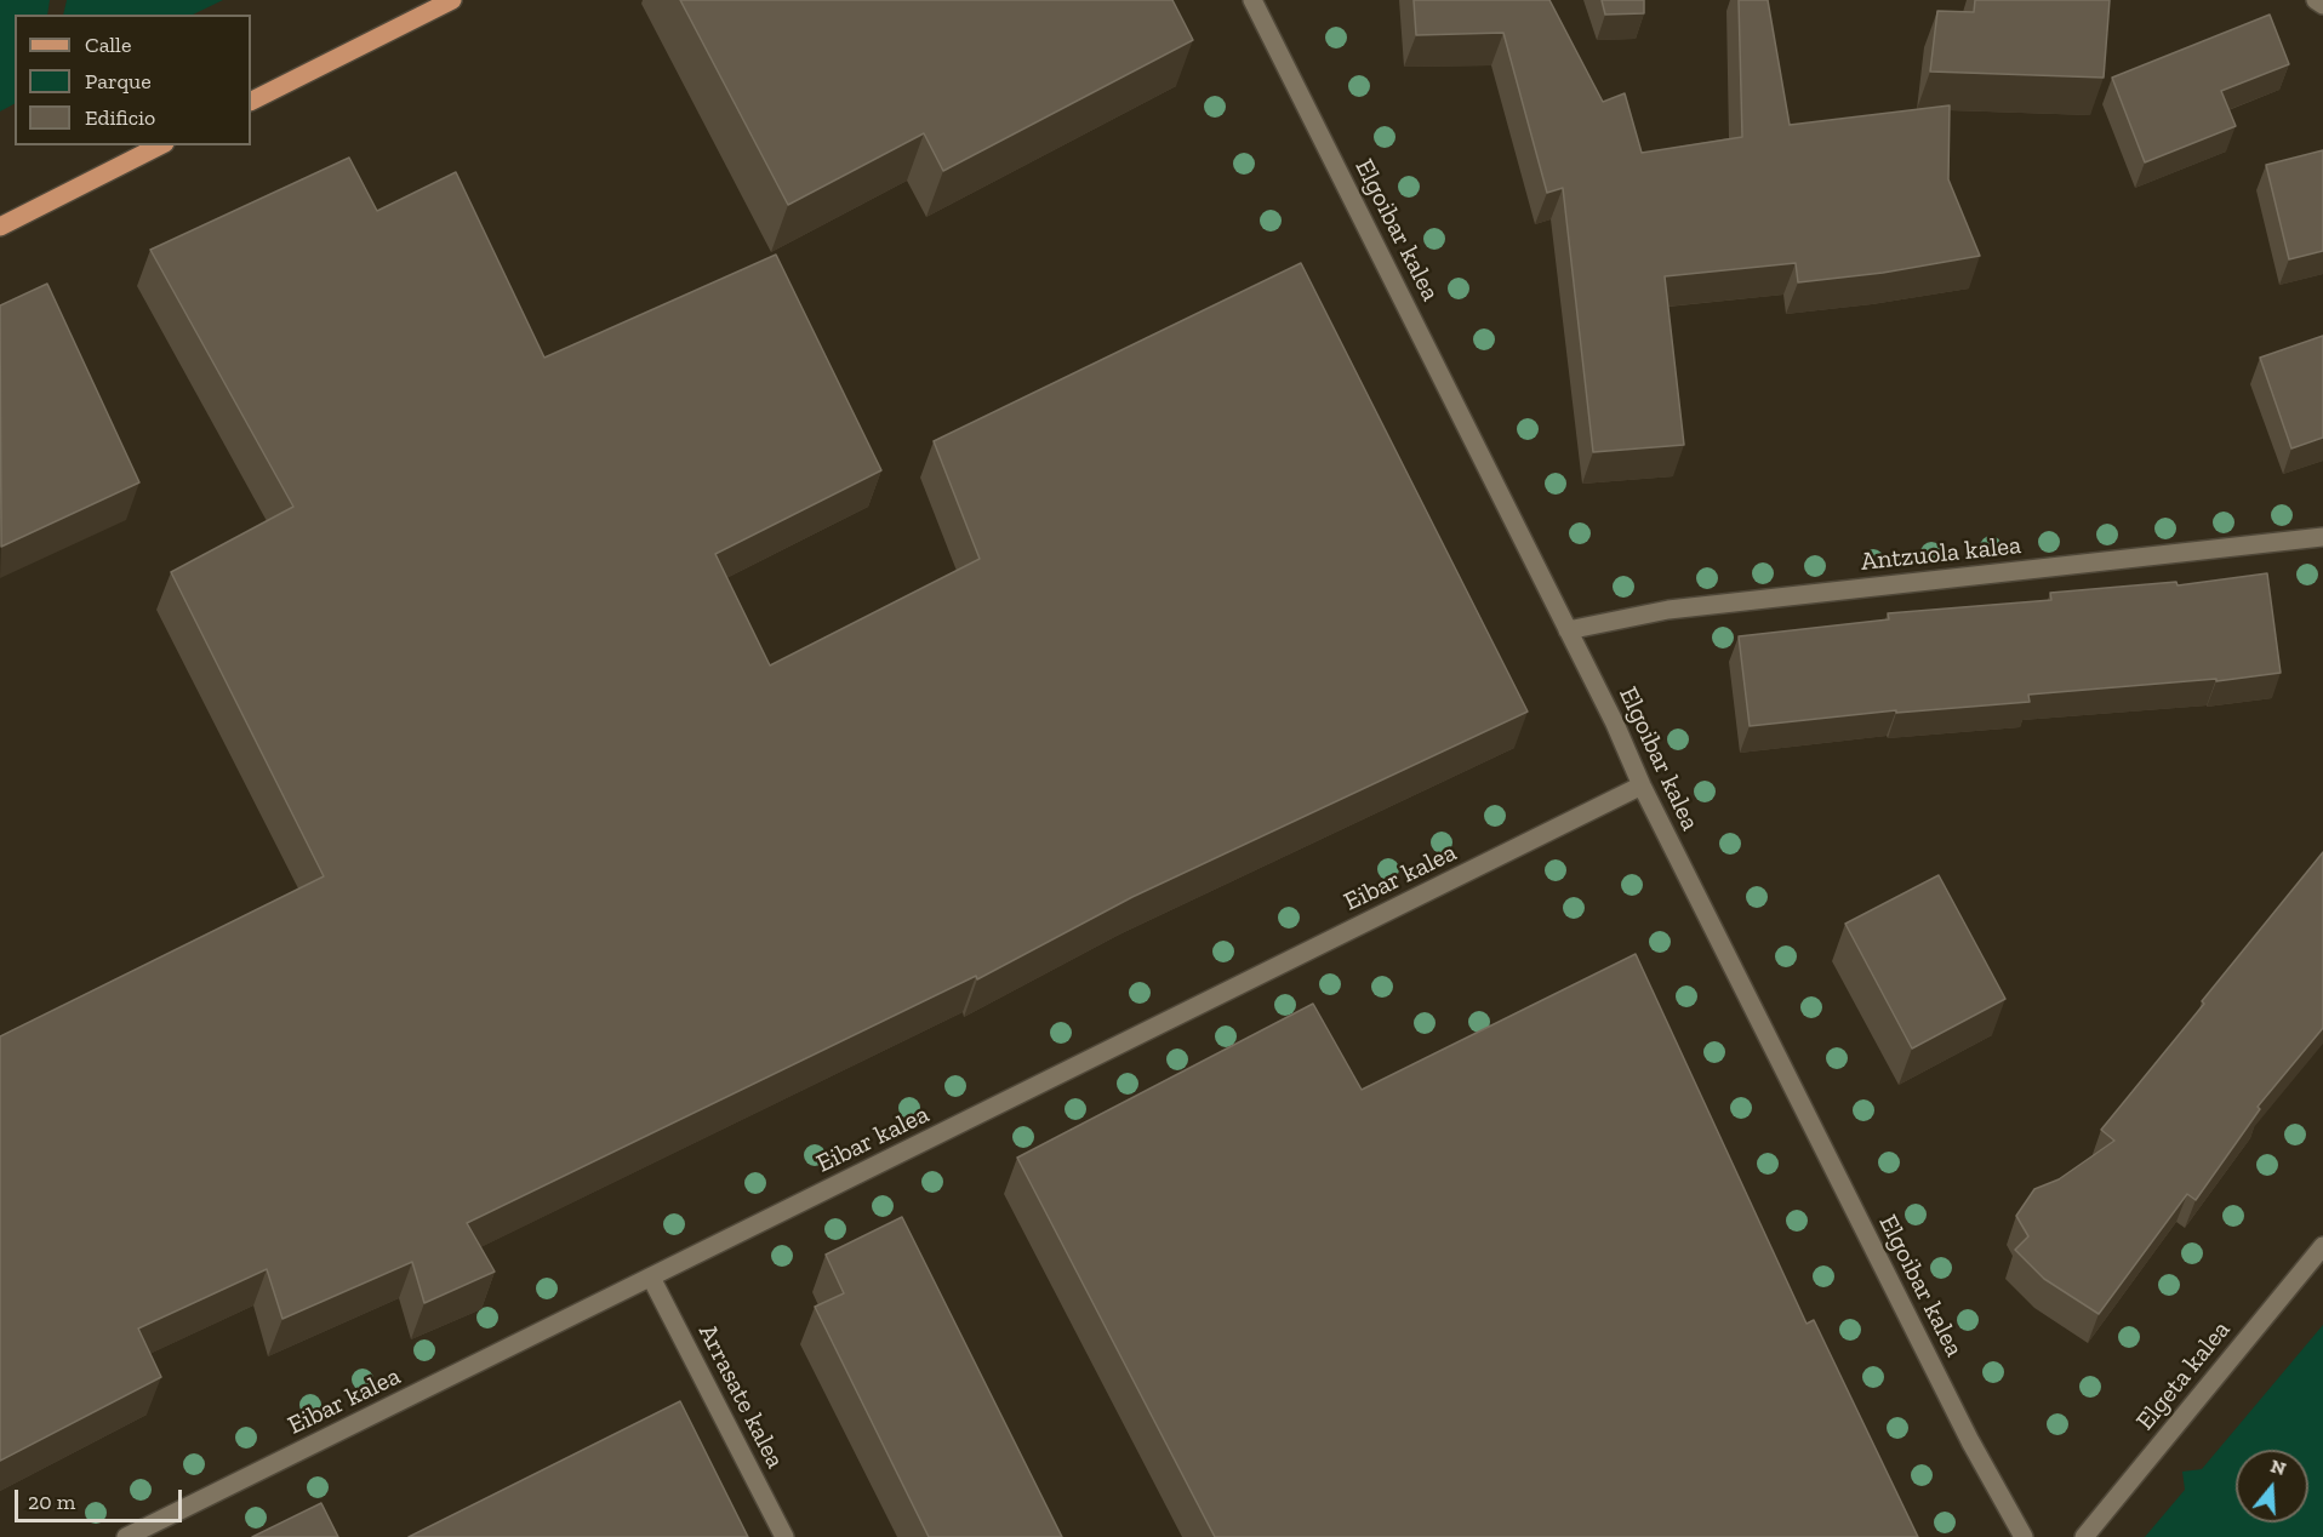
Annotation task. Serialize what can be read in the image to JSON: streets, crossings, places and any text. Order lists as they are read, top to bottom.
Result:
{
  "streets": {
    "street": [
      "Elgoibar kalea",
      "Antzuola kalea",
      "Eibar kalea",
      "Elgeta kalea",
      "Arrasate kalea"
    ]
  },
  "crossings": [
    ["Elgoibar kalea", "Antzuola kalea"],
    ["Elgoibar kalea", "Eibar kalea"],
    ["Eibar kalea", "Arrasate kalea"]
  ],
  "legend": ["Calle", "Parque", "Edificio"],
  "scale_bar": "20 m",
  "north": "top"
}
